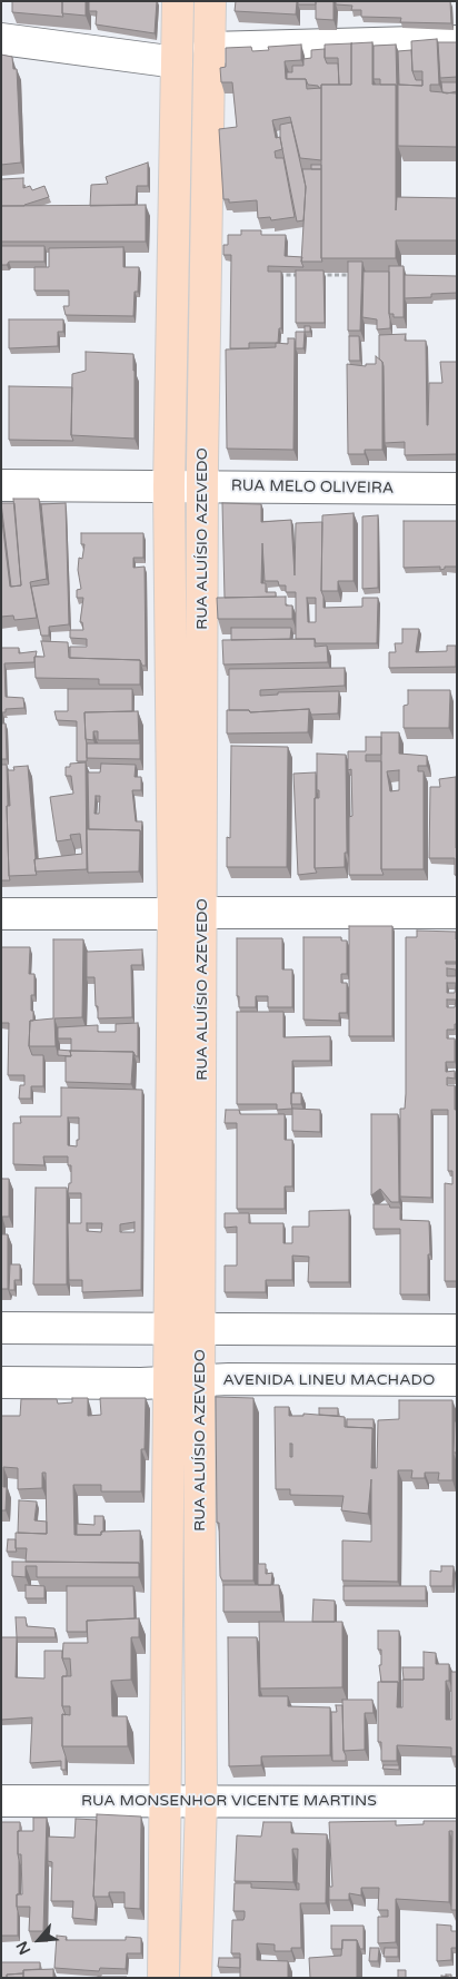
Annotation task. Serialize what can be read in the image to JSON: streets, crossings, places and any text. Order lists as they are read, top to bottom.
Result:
{
  "streets": {
    "main road": ["RUA ALUÍSIO AZEVEDO"],
    "street": ["RUA MELO OLIVEIRA", "AVENIDA LINEU MACHADO", "RUA MONSENHOR VICENTE MARTINS"]
  },
  "crossings": [
    ["RUA MELO OLIVEIRA", "RUA ALUÍSIO AZEVEDO"],
    ["RUA ALUÍSIO AZEVEDO", "AVENIDA LINEU MACHADO"],
    ["RUA ALUÍSIO AZEVEDO", "RUA MONSENHOR VICENTE MARTINS"]
  ],
  "north": "bottom left"
}
